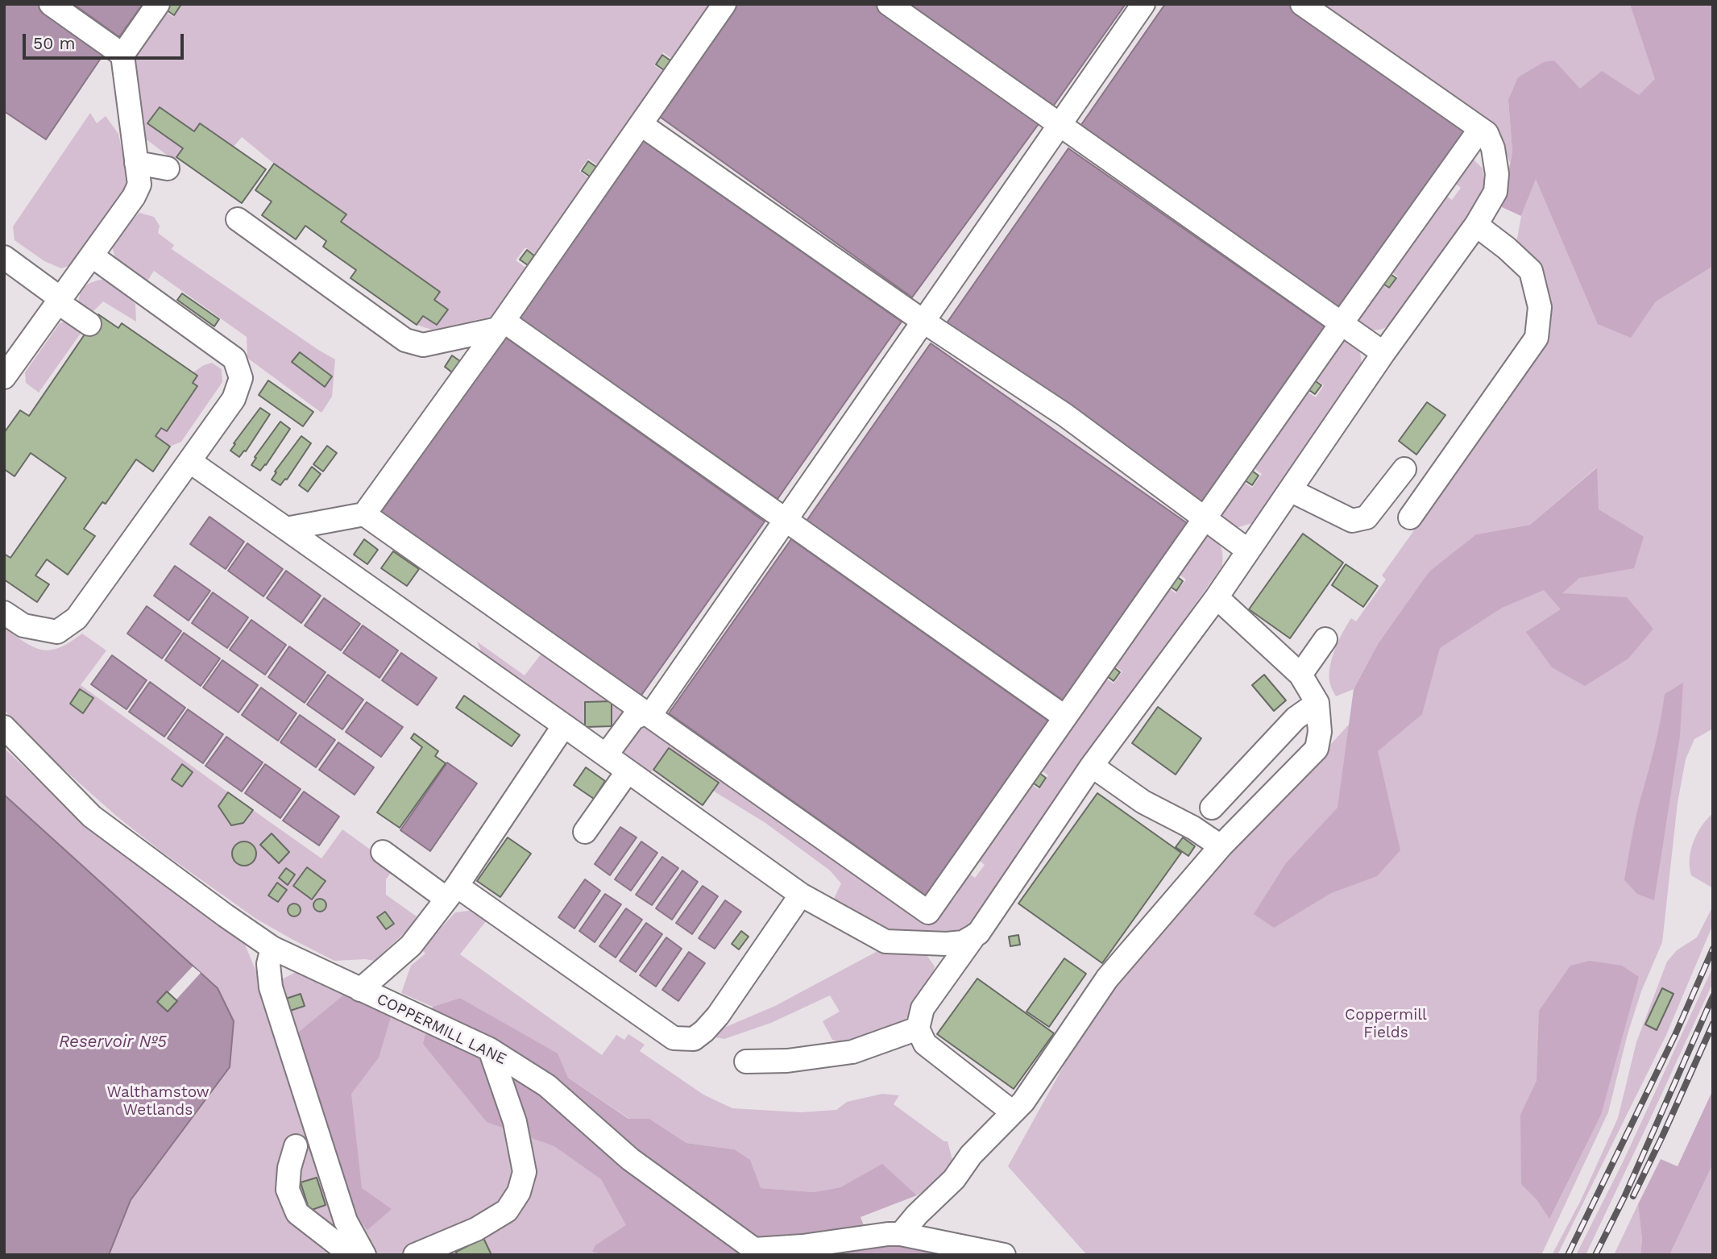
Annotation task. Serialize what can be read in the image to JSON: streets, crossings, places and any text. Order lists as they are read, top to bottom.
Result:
{
  "streets": {
    "street": ["COPPERMILL LANE"]
  },
  "water": ["Reservoir №5"],
  "parks": ["Coppermill Fields", "Walthamstow Wetlands"],
  "scale_bar": "50 m"
}
